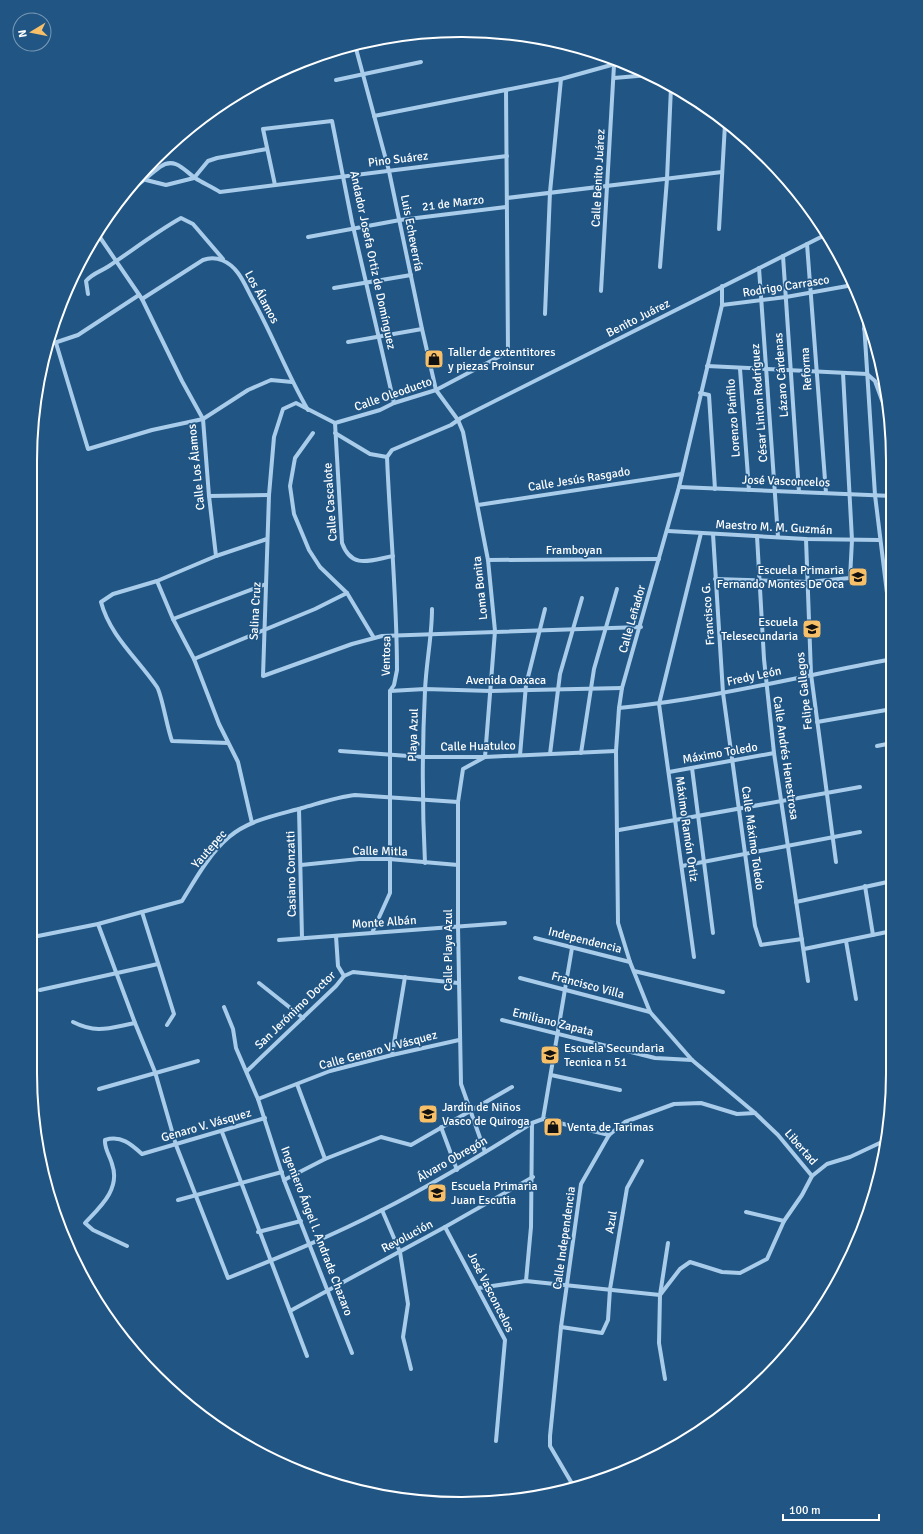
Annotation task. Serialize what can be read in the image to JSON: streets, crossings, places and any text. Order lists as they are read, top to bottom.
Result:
{
  "streets": {
    "street": [
      "Pino Suárez",
      "Calle Benito Juárez",
      "21 de Marzo",
      "Luis Echeverría",
      "Andador Josefa Ortiz de Domínguez",
      "Rodrigo Carrasco",
      "Los Álamos",
      "Benito Juárez",
      "Reforma",
      "Lázaro Cárdenas",
      "Calle Oleoducto",
      "César Linton Rodríguez",
      "Lorenzo Pánfilo",
      "Calle Los Álamos",
      "Calle Jesús Rasgado",
      "José Vasconcelos",
      "Calle Cascalote",
      "Maestro M. M. Guzmán",
      "Framboyan",
      "Loma Bonita",
      "Salina Cruz",
      "Francisco G.",
      "Calle Leñador",
      "Ventosa",
      "Fredy León",
      "Avenida Oaxaca",
      "Felipe Gallegos",
      "Playa Azul",
      "Calle Huatulco",
      "Máximo Toledo",
      "Calle Andrés Henestrosa",
      "Máximo Ramón Ortiz",
      "Calle Máximo Toledo",
      "Yautepec",
      "Calle Mitla",
      "Casiano Conzatti",
      "Monte Albán",
      "Independencia",
      "Calle Playa Azul",
      "Francisco Villa",
      "San Jerónimo Doctor",
      "Emiliano Zapata",
      "Calle Genaro V. Vásquez",
      "Genaro V. Vásquez",
      "Libertad",
      "Álvaro Obregón",
      "Azul",
      "Ingeniero Ángel l. Andrade Chazaro",
      "Revolución",
      "Calle Independencia"
    ]
  },
  "crossings": [
    ["Pino Suárez", "Luis Echeverría"],
    ["Pino Suárez", "Andador Josefa Ortiz de Domínguez"],
    ["21 de Marzo", "Luis Echeverría"],
    ["21 de Marzo", "Andador Josefa Ortiz de Domínguez"],
    ["21 de Marzo", "Calle Oleoducto"],
    ["Luis Echeverría", "Benito Juárez"],
    ["Luis Echeverría", "Calle Oleoducto"],
    ["Luis Echeverría", "Loma Bonita"],
    ["Andador Josefa Ortiz de Domínguez", "Calle Oleoducto"],
    ["Rodrigo Carrasco", "Reforma"],
    ["Rodrigo Carrasco", "Lázaro Cárdenas"],
    ["Rodrigo Carrasco", "César Linton Rodríguez"],
    ["Rodrigo Carrasco", "Calle Leñador"],
    ["Los Álamos", "Calle Los Álamos"],
    ["Los Álamos", "Salina Cruz"],
    ["Benito Juárez", "Reforma"],
    ["Benito Juárez", "Lázaro Cárdenas"],
    ["Benito Juárez", "César Linton Rodríguez"],
    ["Benito Juárez", "Loma Bonita"],
    ["Benito Juárez", "Calle Leñador"],
    ["Reforma", "José Vasconcelos"],
    ["Lázaro Cárdenas", "José Vasconcelos"],
    ["Calle Oleoducto", "Calle Cascalote"],
    ["César Linton Rodríguez", "José Vasconcelos"],
    ["César Linton Rodríguez", "Maestro M. M. Guzmán"],
    ["Lorenzo Pánfilo", "José Vasconcelos"],
    ["Calle Jesús Rasgado", "Loma Bonita"],
    ["Calle Jesús Rasgado", "Calle Leñador"],
    ["José Vasconcelos", "Calle Leñador"],
    ["José Vasconcelos", "Revolución"],
    ["Calle Cascalote", "Ventosa"],
    ["Maestro M. M. Guzmán", "Francisco G."],
    ["Maestro M. M. Guzmán", "Calle Leñador"],
    ["Maestro M. M. Guzmán", "Felipe Gallegos"],
    ["Maestro M. M. Guzmán", "Calle Andrés Henestrosa"],
    ["Framboyan", "Loma Bonita"],
    ["Framboyan", "Calle Leñador"],
    ["Loma Bonita", "Avenida Oaxaca"],
    ["Loma Bonita", "Calle Huatulco"],
    ["Loma Bonita", "Calle Playa Azul"],
    ["Salina Cruz", "Ventosa"],
    ["Salina Cruz", "Playa Azul"],
    ["Francisco G.", "Fredy León"],
    ["Francisco G.", "Calle Máximo Toledo"],
    ["Calle Leñador", "Fredy León"],
    ["Calle Leñador", "Avenida Oaxaca"],
    ["Calle Leñador", "Calle Huatulco"],
    ["Calle Leñador", "Independencia"],
    ["Calle Leñador", "Libertad"],
    ["Ventosa", "Avenida Oaxaca"],
    ["Ventosa", "Calle Huatulco"],
    ["Ventosa", "Yautepec"],
    ["Ventosa", "Calle Mitla"],
    ["Ventosa", "Monte Albán"],
    ["Fredy León", "Felipe Gallegos"],
    ["Fredy León", "Calle Andrés Henestrosa"],
    ["Fredy León", "Máximo Ramón Ortiz"],
    ["Fredy León", "Calle Máximo Toledo"],
    ["Avenida Oaxaca", "Playa Azul"],
    ["Playa Azul", "Calle Huatulco"],
    ["Playa Azul", "Yautepec"],
    ["Playa Azul", "Calle Mitla"],
    ["Calle Huatulco", "Calle Playa Azul"],
    ["Máximo Toledo", "Calle Andrés Henestrosa"],
    ["Máximo Toledo", "Máximo Ramón Ortiz"],
    ["Máximo Toledo", "Calle Máximo Toledo"],
    ["Calle Andrés Henestrosa", "Calle Máximo Toledo"],
    ["Yautepec", "Casiano Conzatti"],
    ["Yautepec", "Calle Playa Azul"],
    ["Calle Mitla", "Casiano Conzatti"],
    ["Calle Mitla", "Calle Playa Azul"],
    ["Casiano Conzatti", "Monte Albán"],
    ["Monte Albán", "Calle Playa Azul"],
    ["Independencia", "Libertad"],
    ["Calle Playa Azul", "San Jerónimo Doctor"],
    ["Calle Playa Azul", "Calle Genaro V. Vásquez"],
    ["Calle Playa Azul", "Álvaro Obregón"],
    ["Francisco Villa", "Libertad"],
    ["San Jerónimo Doctor", "Ingeniero Ángel l. Andrade Chazaro"],
    ["Emiliano Zapata", "Libertad"],
    ["Calle Genaro V. Vásquez", "Ingeniero Ángel l. Andrade Chazaro"],
    ["Genaro V. Vásquez", "Ingeniero Ángel l. Andrade Chazaro"],
    ["Libertad", "Calle Independencia"],
    ["Álvaro Obregón", "Ingeniero Ángel l. Andrade Chazaro"],
    ["Azul", "Calle Independencia"],
    ["Ingeniero Ángel l. Andrade Chazaro", "Revolución"]
  ],
  "places": {
    "shop": ["Taller de extentitores y piezas Proinsur", "Venta de Tarimas"],
    "school or university": [
      "Escuela Primaria Fernando Montes De Oca",
      "Escuela Telesecundaria",
      "Escuela Secundaria Tecnica n 51",
      "Jardín de Niños Vasco de Quiroga",
      "Escuela Primaria Juan Escutia"
    ]
  },
  "scale_bar": "100 m",
  "north": "left"
}
